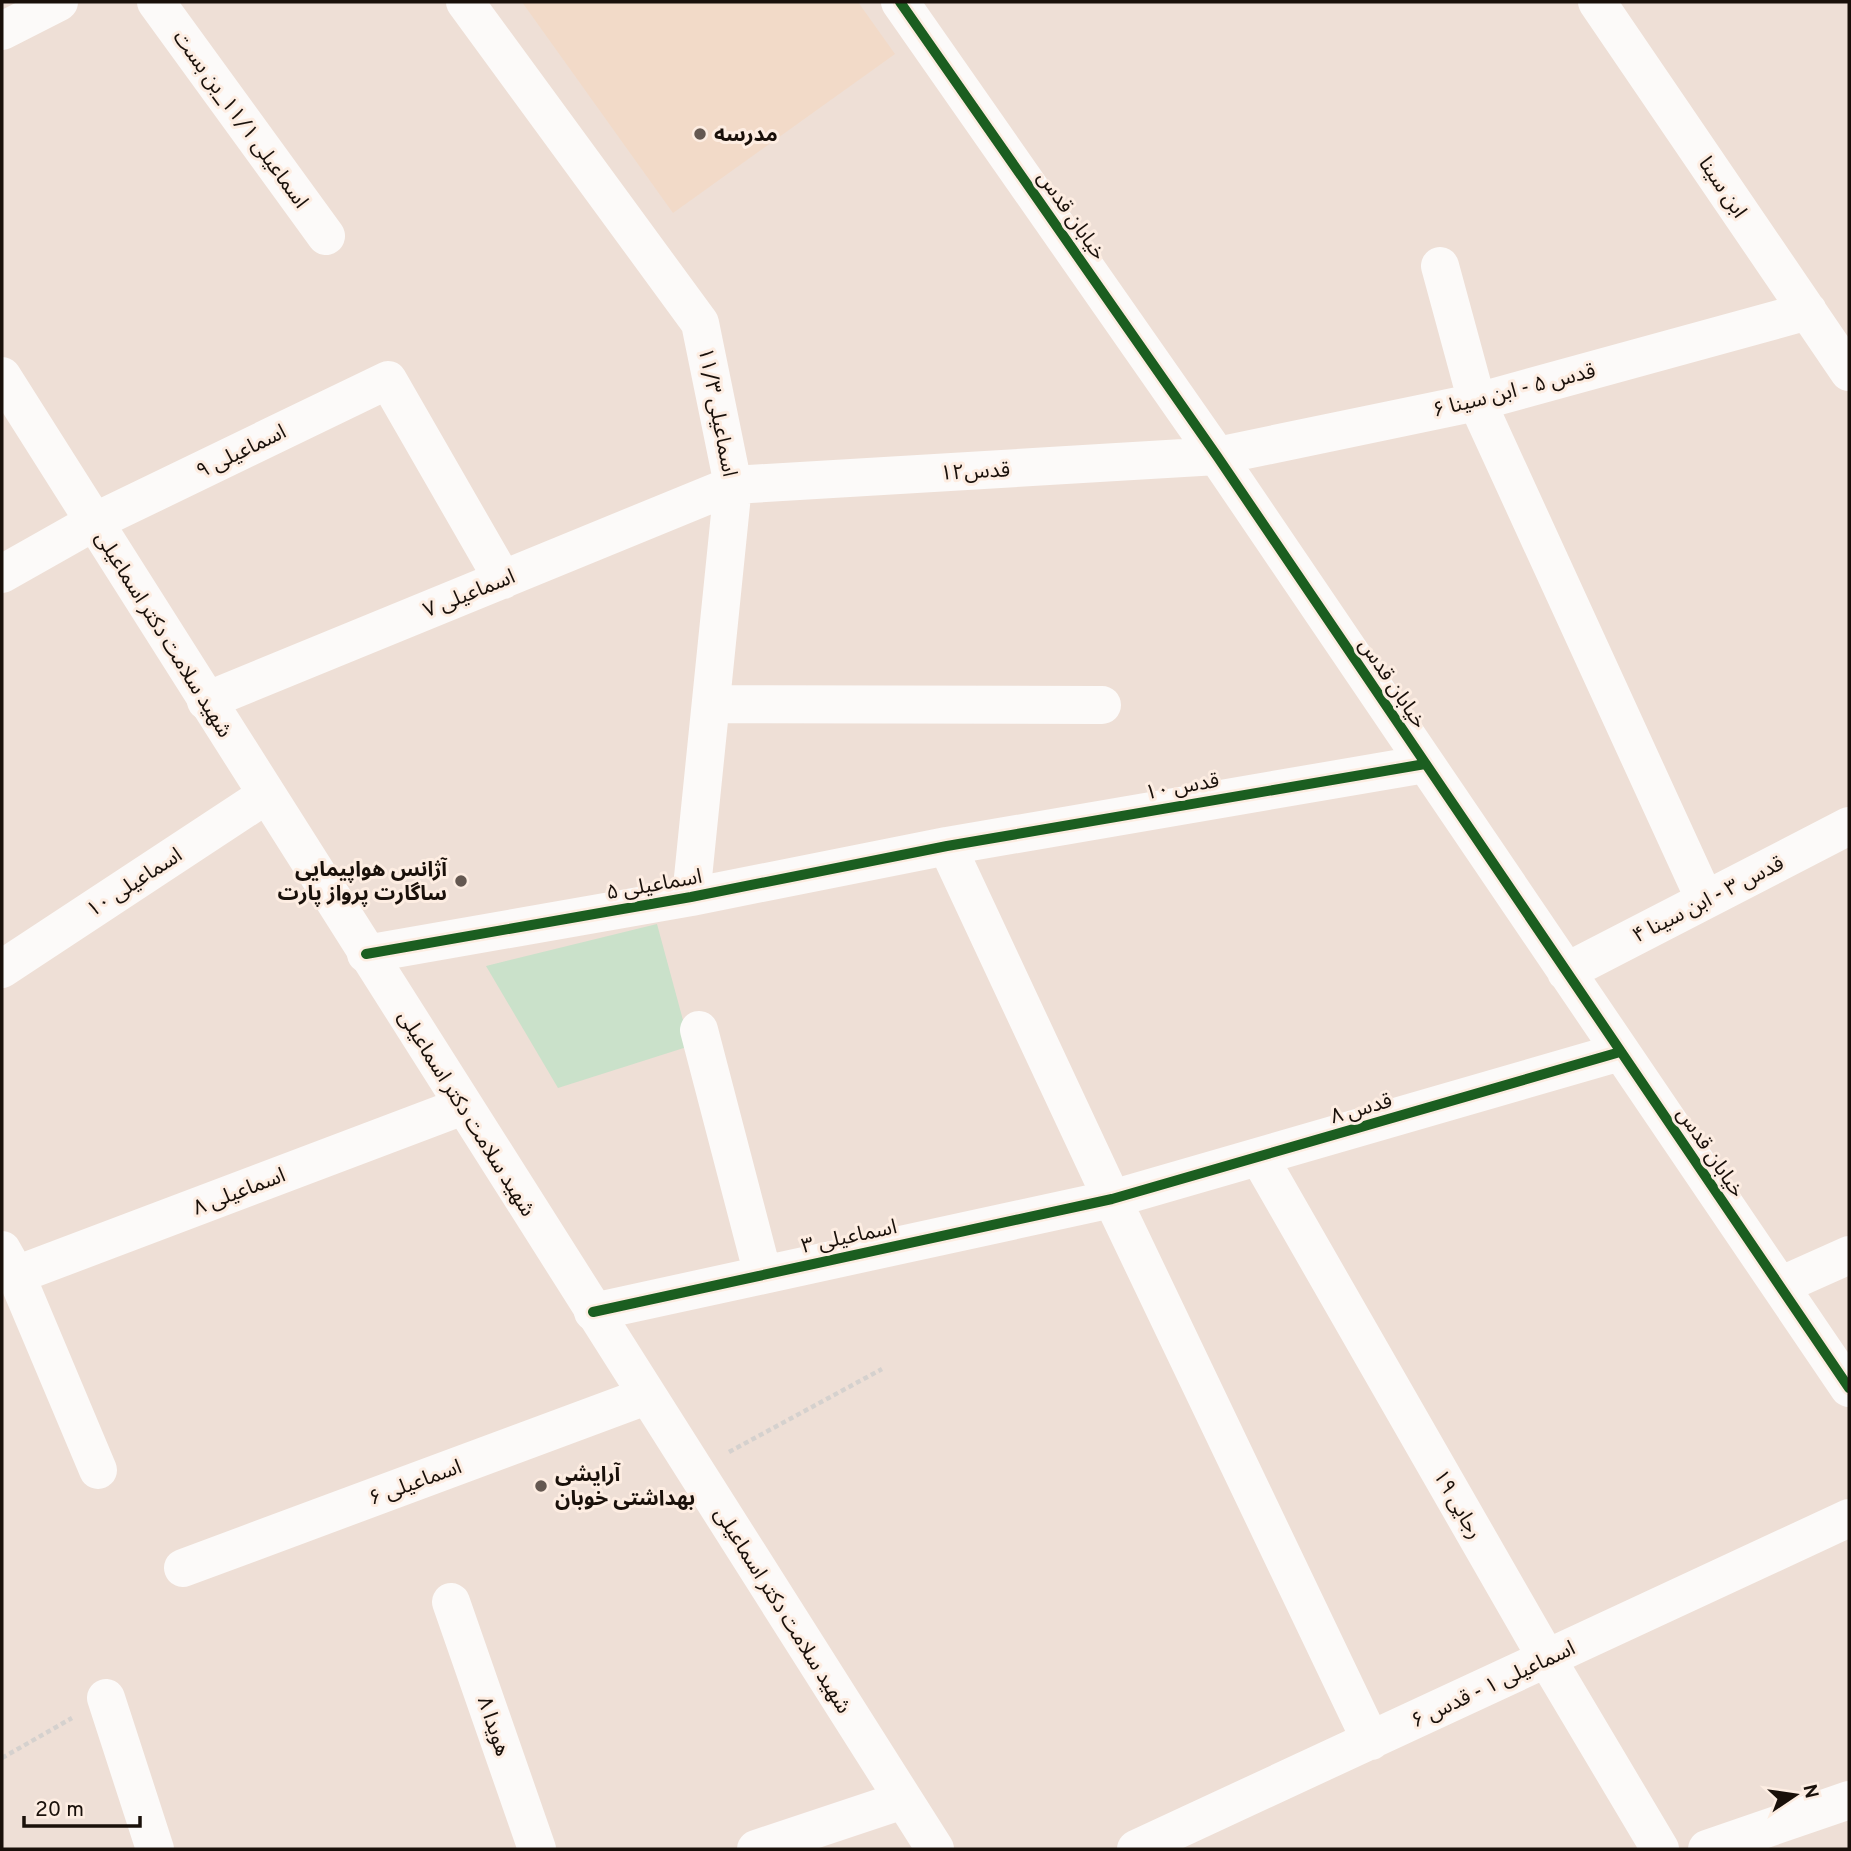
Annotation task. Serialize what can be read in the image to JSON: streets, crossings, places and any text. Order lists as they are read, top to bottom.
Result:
{
  "streets": {
    "street": [
      "اسماعیلی ۱۱/۱_بن بست",
      "ابن سینا",
      "خیابان قدس",
      "قدس ۵ - ابن سینا ۶",
      "اسماعیلی ۱۱/۳",
      "اسماعیلی ۹",
      "قدس۱۲",
      "اسماعیلی ۷",
      "شهید سلامت دکتر اسماعیلی",
      "قدس ۱۰",
      "اسماعیلی ۱۰",
      "اسماعیلی ۵",
      "قدس ۳ - ابن سینا ۴",
      "قدس ۸",
      "اسماعیلی ۸",
      "اسماعیلی ۳",
      "اسماعیلی ۶",
      "رجایی ۱۹",
      "اسماعیلی ۱ - قدس ۶",
      "هویدا ۸"
    ]
  },
  "crossings": [
    ["ابن سینا", "قدس ۵ - ابن سینا ۶"],
    ["خیابان قدس", "قدس ۵ - ابن سینا ۶"],
    ["خیابان قدس", "قدس۱۲"],
    ["خیابان قدس", "قدس ۱۰"],
    ["خیابان قدس", "قدس ۳ - ابن سینا ۴"],
    ["خیابان قدس", "قدس ۸"],
    ["قدس ۵ - ابن سینا ۶", "قدس۱۲"],
    ["اسماعیلی ۱۱/۳", "قدس۱۲"],
    ["اسماعیلی ۱۱/۳", "اسماعیلی ۷"],
    ["اسماعیلی ۱۱/۳", "اسماعیلی ۵"],
    ["اسماعیلی ۹", "اسماعیلی ۷"],
    ["اسماعیلی ۹", "شهید سلامت دکتر اسماعیلی"],
    ["قدس۱۲", "اسماعیلی ۷"],
    ["اسماعیلی ۷", "شهید سلامت دکتر اسماعیلی"],
    ["شهید سلامت دکتر اسماعیلی", "اسماعیلی ۱۰"],
    ["شهید سلامت دکتر اسماعیلی", "اسماعیلی ۵"],
    ["شهید سلامت دکتر اسماعیلی", "اسماعیلی ۸"],
    ["شهید سلامت دکتر اسماعیلی", "اسماعیلی ۳"],
    ["شهید سلامت دکتر اسماعیلی", "اسماعیلی ۶"],
    ["قدس ۱۰", "اسماعیلی ۵"],
    ["قدس ۸", "اسماعیلی ۳"],
    ["قدس ۸", "رجایی ۱۹"],
    ["رجایی ۱۹", "اسماعیلی ۱ - قدس ۶"]
  ],
  "places": ["مدرسه", "آژانس هواپیمایی ساگارت پرواز پارت", "آرایشی بهداشتی خوبان"],
  "scale_bar": "20 m",
  "north": "right"
}
